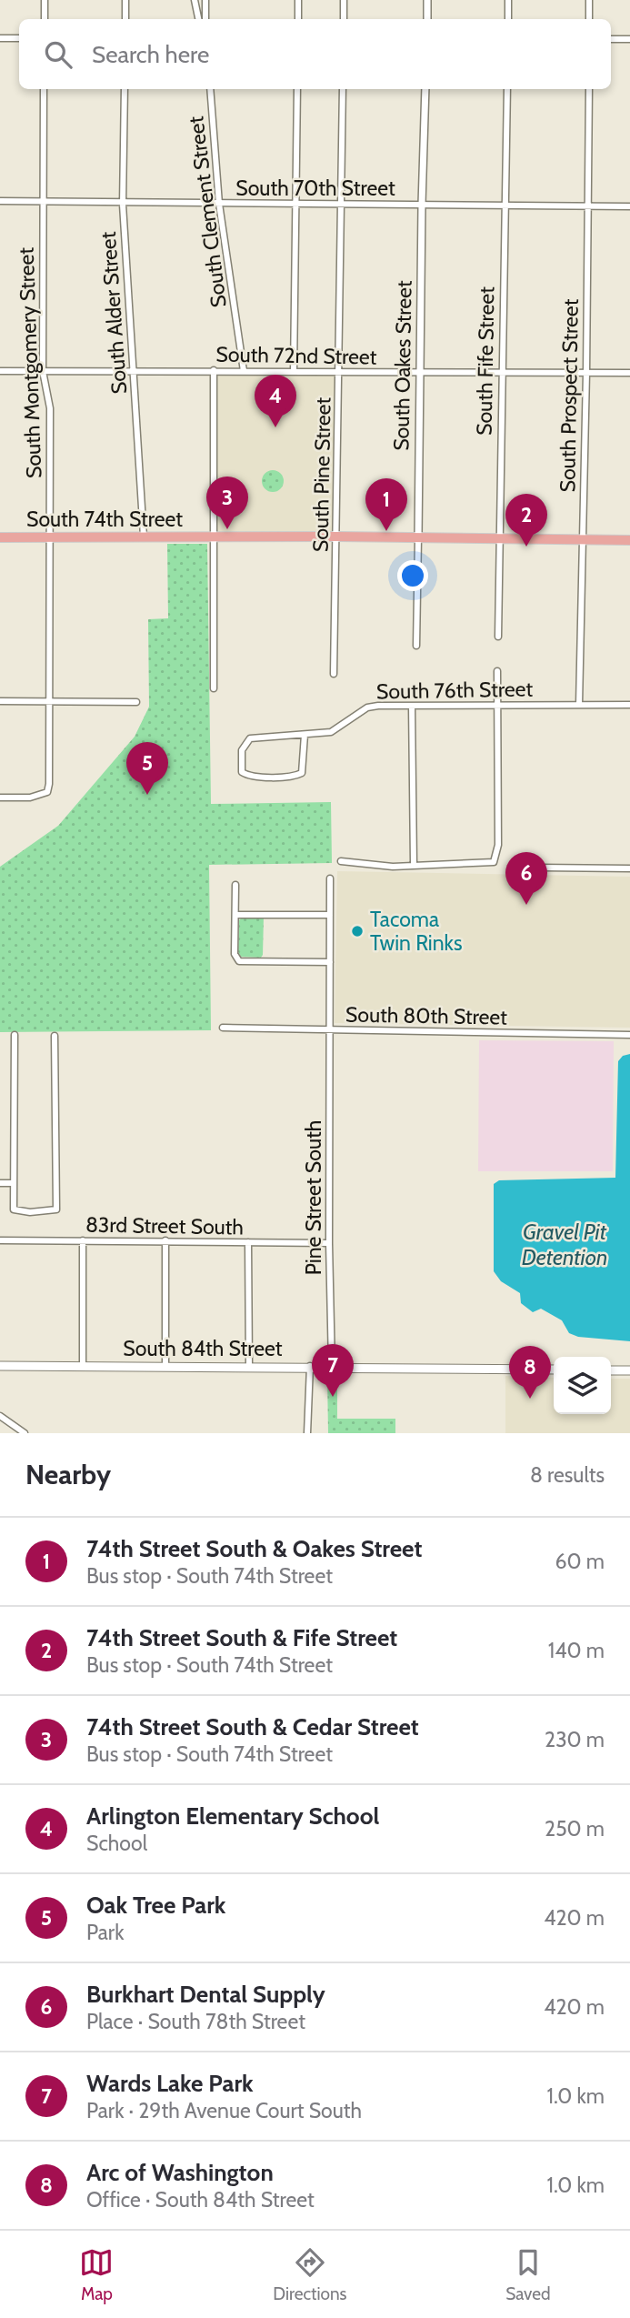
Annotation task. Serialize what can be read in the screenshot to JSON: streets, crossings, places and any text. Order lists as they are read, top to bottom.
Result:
{
  "streets": {
    "main road": ["South 74th Street", "South 84th Street"],
    "street": [
      "South 70th Street",
      "South Clement Street",
      "South Alder Street",
      "South 72nd Street",
      "South Fife Street",
      "South Montgomery Street",
      "South Oakes Street",
      "South Prospect Street",
      "South Pine Street",
      "South 76th Street",
      "South 80th Street",
      "Pine Street South",
      "83rd Street South"
    ]
  },
  "crossings": [
    ["South 70th Street", "South Clement Street"],
    ["South 70th Street", "South Alder Street"],
    ["South 70th Street", "South Fife Street"],
    ["South 70th Street", "South Montgomery Street"],
    ["South 70th Street", "South Oakes Street"],
    ["South 70th Street", "South Prospect Street"],
    ["South 70th Street", "South Pine Street"],
    ["South Clement Street", "South 72nd Street"],
    ["South Alder Street", "South 72nd Street"],
    ["South Alder Street", "South 74th Street"],
    ["South 72nd Street", "South Fife Street"],
    ["South 72nd Street", "South Montgomery Street"],
    ["South 72nd Street", "South Oakes Street"],
    ["South 72nd Street", "South Prospect Street"],
    ["South 72nd Street", "South Pine Street"],
    ["South Fife Street", "South 74th Street"],
    ["South Montgomery Street", "South 74th Street"],
    ["South Oakes Street", "South 74th Street"],
    ["South Prospect Street", "South 74th Street"],
    ["South Prospect Street", "South 76th Street"],
    ["South Pine Street", "South 74th Street"],
    ["South 80th Street", "Pine Street South"],
    ["Pine Street South", "83rd Street South"],
    ["Pine Street South", "South 84th Street"]
  ],
  "water": ["Gravel Pit Detention"],
  "places": ["Tacoma Twin Rinks"],
  "page": {
    "search": "Search here",
    "pins": [
      "4",
      "3",
      "1",
      "2",
      "5",
      "6",
      "7",
      "8"
    ],
    "heading": ["Nearby", "8 results"],
    "list": [
      {
        "mark": "1",
        "name": "74th Street South & Oakes Street",
        "note": "Bus stop · South 74th Street",
        "value": "60 m"
      },
      {
        "mark": "2",
        "name": "74th Street South & Fife Street",
        "note": "Bus stop · South 74th Street",
        "value": "140 m"
      },
      {
        "mark": "3",
        "name": "74th Street South & Cedar Street",
        "note": "Bus stop · South 74th Street",
        "value": "230 m"
      },
      {
        "mark": "4",
        "name": "Arlington Elementary School",
        "note": "School",
        "value": "250 m"
      },
      {
        "mark": "5",
        "name": "Oak Tree Park",
        "note": "Park",
        "value": "420 m"
      },
      {
        "mark": "6",
        "name": "Burkhart Dental Supply",
        "note": "Place · South 78th Street",
        "value": "420 m"
      },
      {
        "mark": "7",
        "name": "Wards Lake Park",
        "note": "Park · 29th Avenue Court South",
        "value": "1.0 km"
      },
      {
        "mark": "8",
        "name": "Arc of Washington",
        "note": "Office · South 84th Street",
        "value": "1.0 km"
      }
    ],
    "nav": ["Map", "Directions", "Saved"]
  }
}
